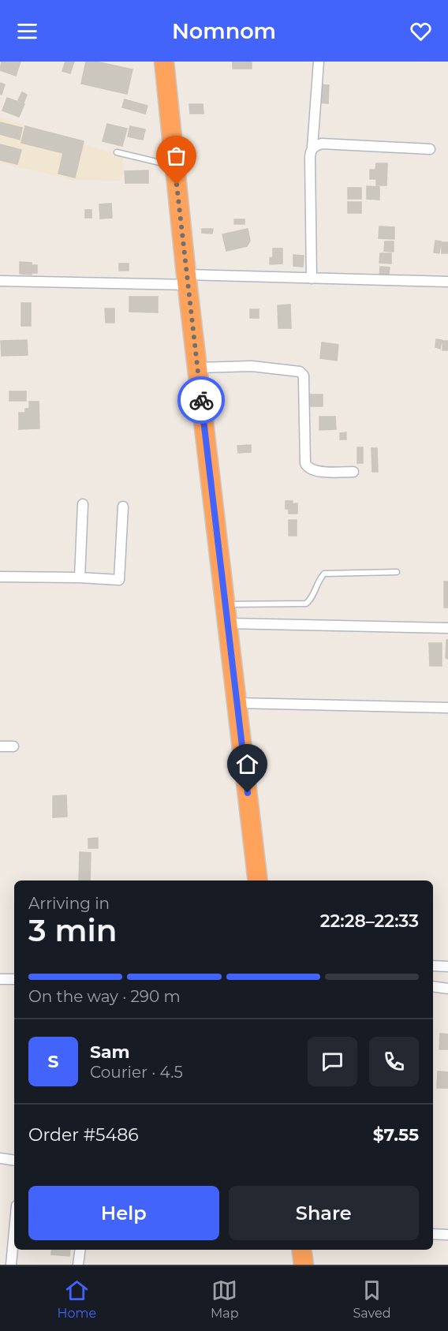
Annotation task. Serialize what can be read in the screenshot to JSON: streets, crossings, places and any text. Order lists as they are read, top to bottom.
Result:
{
  "page": {
    "header": "Nomnom",
    "heading": ["3 min", "Arriving in", "22:28–22:33"],
    "panel": [
      "Sam",
      "Courier · 4.5",
      "Order #5486",
      "$7.55"
    ],
    "bar": "On the way · 290 m",
    "round": "S",
    "buttons": ["Help", "Share"],
    "tabs": ["Home", "Map", "Saved"]
  }
}
